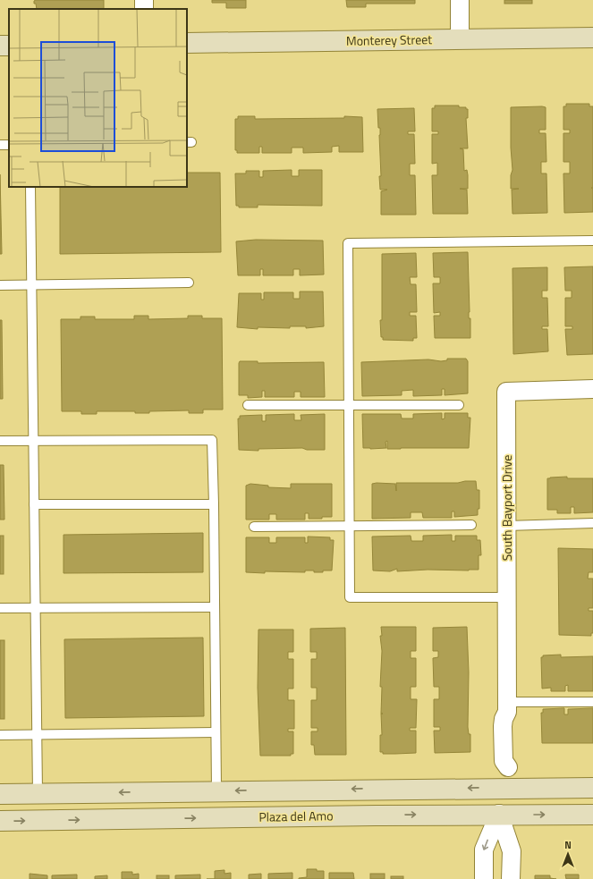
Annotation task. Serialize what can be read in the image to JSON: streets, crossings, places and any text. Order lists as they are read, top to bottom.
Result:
{
  "streets": {
    "main road": ["Monterey Street", "Plaza del Amo"],
    "street": ["South Bayport Drive"]
  },
  "north": "top"
}
